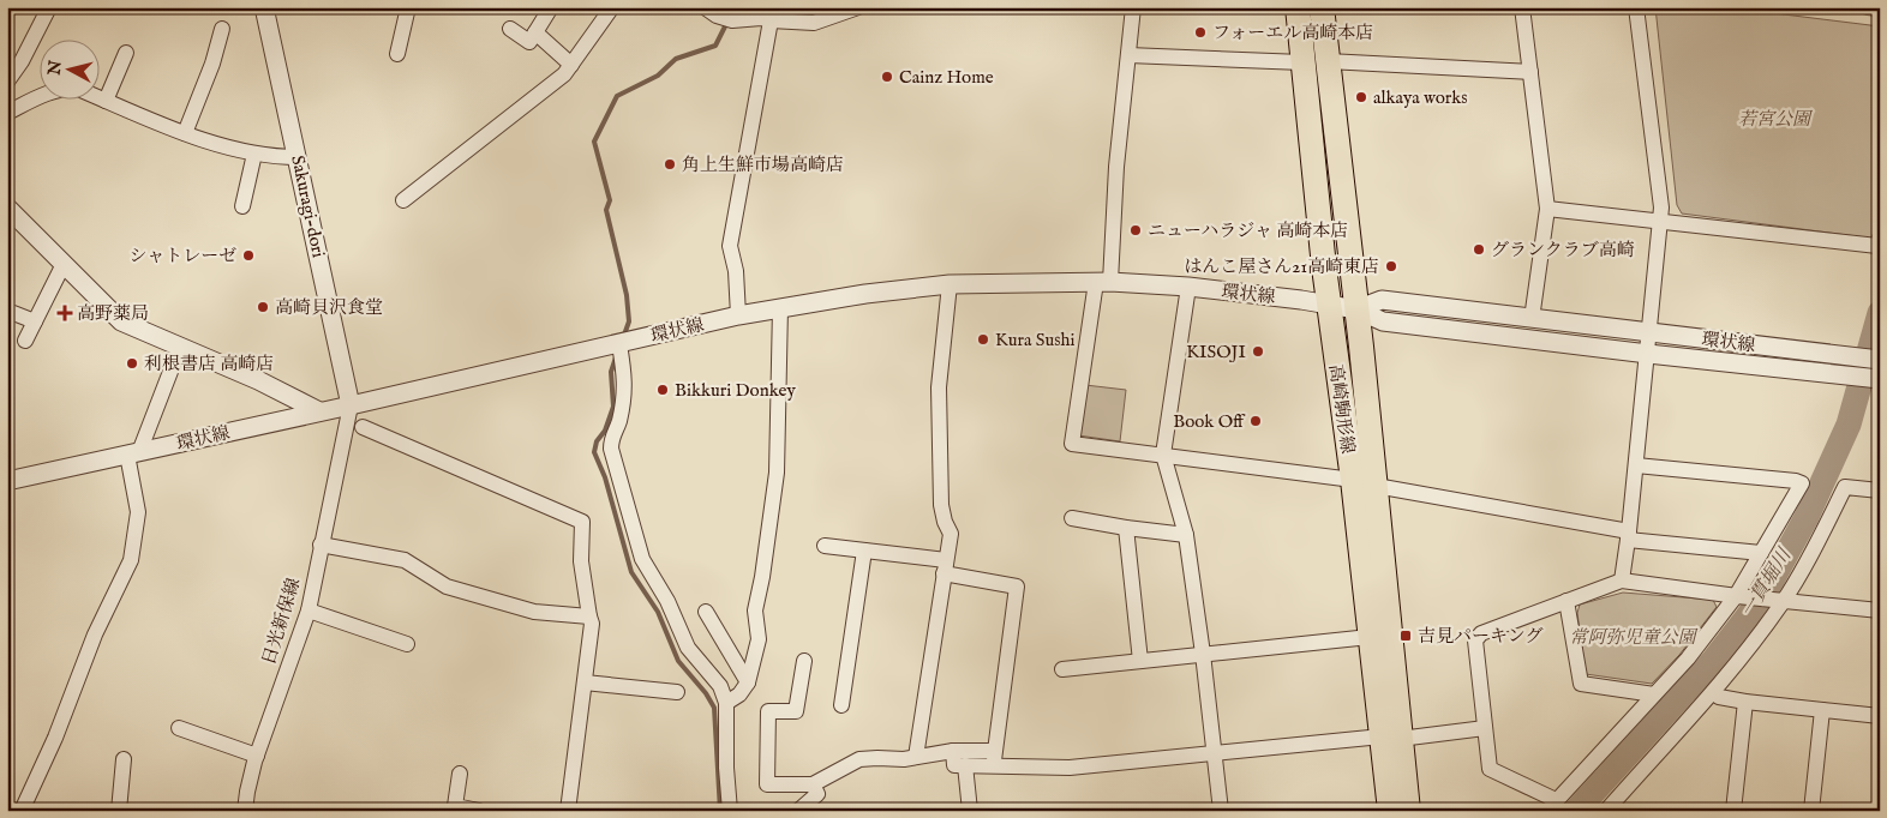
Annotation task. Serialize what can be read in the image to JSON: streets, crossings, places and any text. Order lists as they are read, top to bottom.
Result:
{
  "streets": {
    "main road": ["高崎駒形線"],
    "street": ["Sakuragi-dori", "環状線", "日光新保線"]
  },
  "crossings": [
    ["Sakuragi-dori", "環状線"],
    ["Sakuragi-dori", "日光新保線"],
    ["環状線", "高崎駒形線"],
    ["環状線", "日光新保線"]
  ],
  "water": ["一貫堀川"],
  "parks": ["若宮公園", "常阿弥児童公園"],
  "places": {
    "other": [
      "フォーエル高崎本店",
      "Cainz Home",
      "alkaya works",
      "角上生鮮市場高崎店",
      "ニューハラジャ 高崎本店",
      "グランクラブ高崎",
      "シャトレーゼ",
      "はんこ屋さん21高崎東店",
      "高崎貝沢食堂",
      "Kura Sushi",
      "KISOJI",
      "利根書店 高崎店",
      "Bikkuri Donkey",
      "Book Off"
    ],
    "health": ["高野薬局"],
    "transit": ["吉見パーキング"]
  },
  "north": "left"
}
